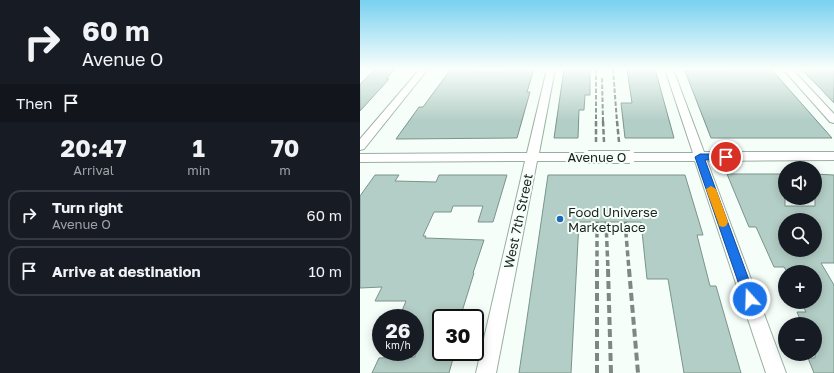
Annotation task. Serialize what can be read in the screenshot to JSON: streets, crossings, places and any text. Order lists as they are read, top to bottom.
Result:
{
  "streets": {
    "street": ["Avenue O", "West 7th Street"]
  },
  "crossings": [
    ["Avenue O", "West 7th Street"]
  ],
  "places": ["Food Universe Marketplace"],
  "page": {
    "turn": ["60 m", "Avenue O"],
    "then": "Then",
    "eta": [
      "20:47",
      "Arrival",
      "1",
      "min",
      "70",
      "m"
    ],
    "map_buttons": ["+", "−"],
    "list": [
      {
        "name": "Turn right",
        "note": "Avenue O",
        "value": "60 m"
      },
      {
        "name": "Arrive at destination",
        "value": "10 m"
      }
    ],
    "speed": "26 km/h",
    "limit": "30"
  }
}
